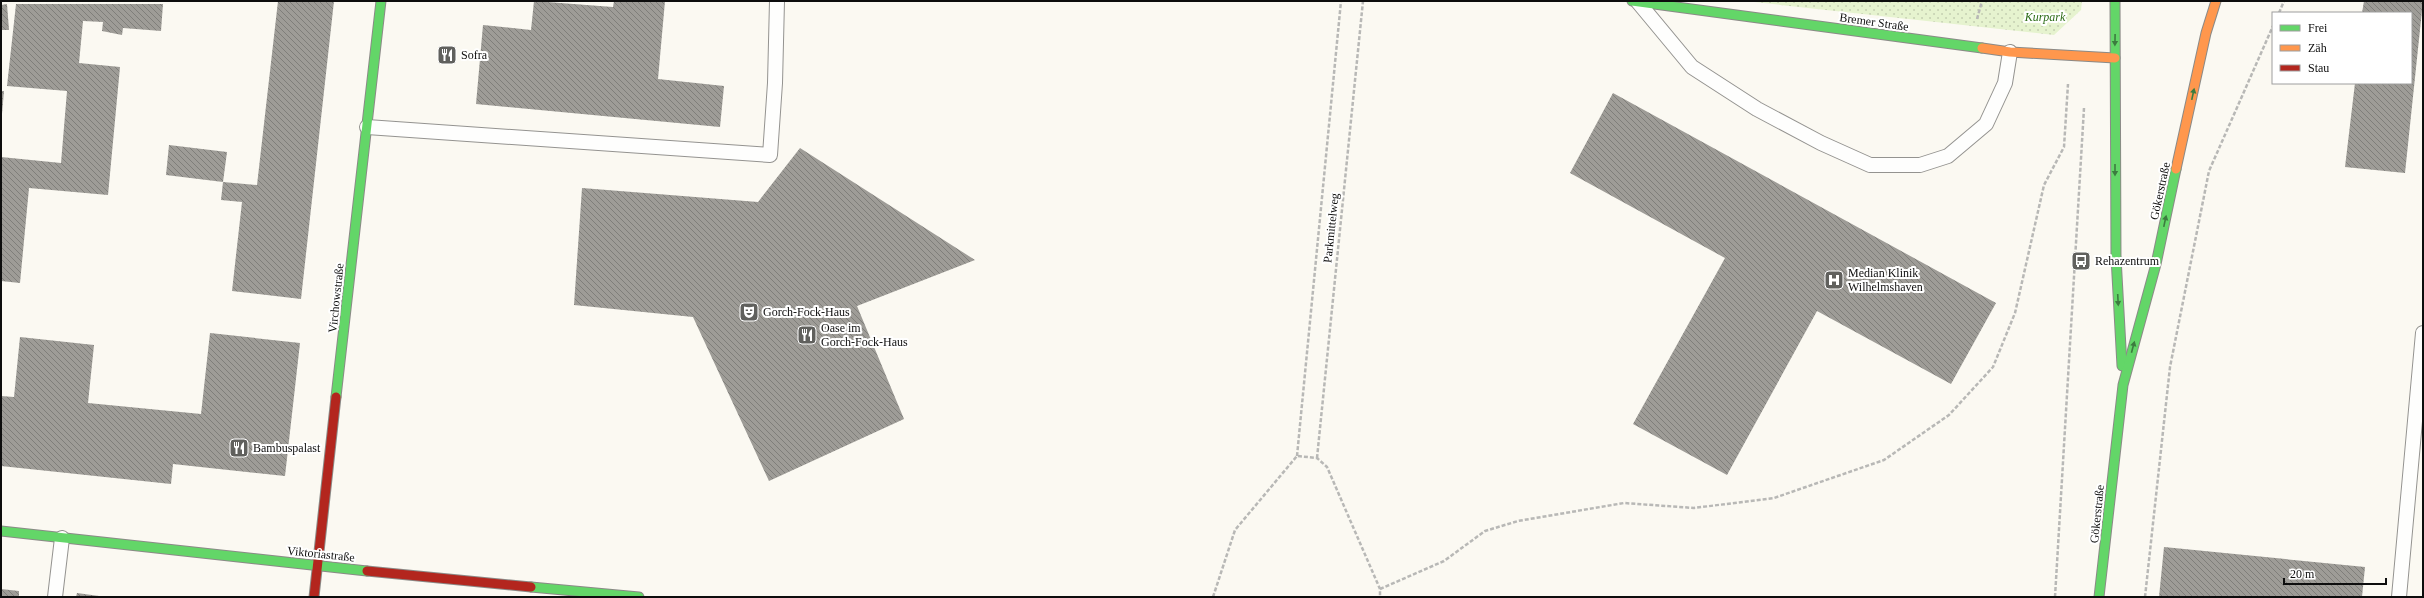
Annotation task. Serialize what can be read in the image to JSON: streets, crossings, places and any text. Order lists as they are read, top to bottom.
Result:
{
  "streets": {
    "street": [
      "Bremer Straße",
      "Gökerstraße",
      "Virchowstraße",
      "Viktoriastraße"
    ],
    "path": ["Parkmittelweg"]
  },
  "crossings": [
    ["Bremer Straße", "Gökerstraße"],
    ["Virchowstraße", "Viktoriastraße"]
  ],
  "parks": ["Kurpark"],
  "places": {
    "restaurant": ["Sofra", "Oase im Gorch-Fock-Haus", "Bambuspalast"],
    "bus stop": ["Rehazentrum"],
    "hospital": ["Median Klinik Wilhelmshaven"],
    "theatre": ["Gorch-Fock-Haus"]
  },
  "legend": ["Frei", "Zäh", "Stau"],
  "scale_bar": "20 m"
}
